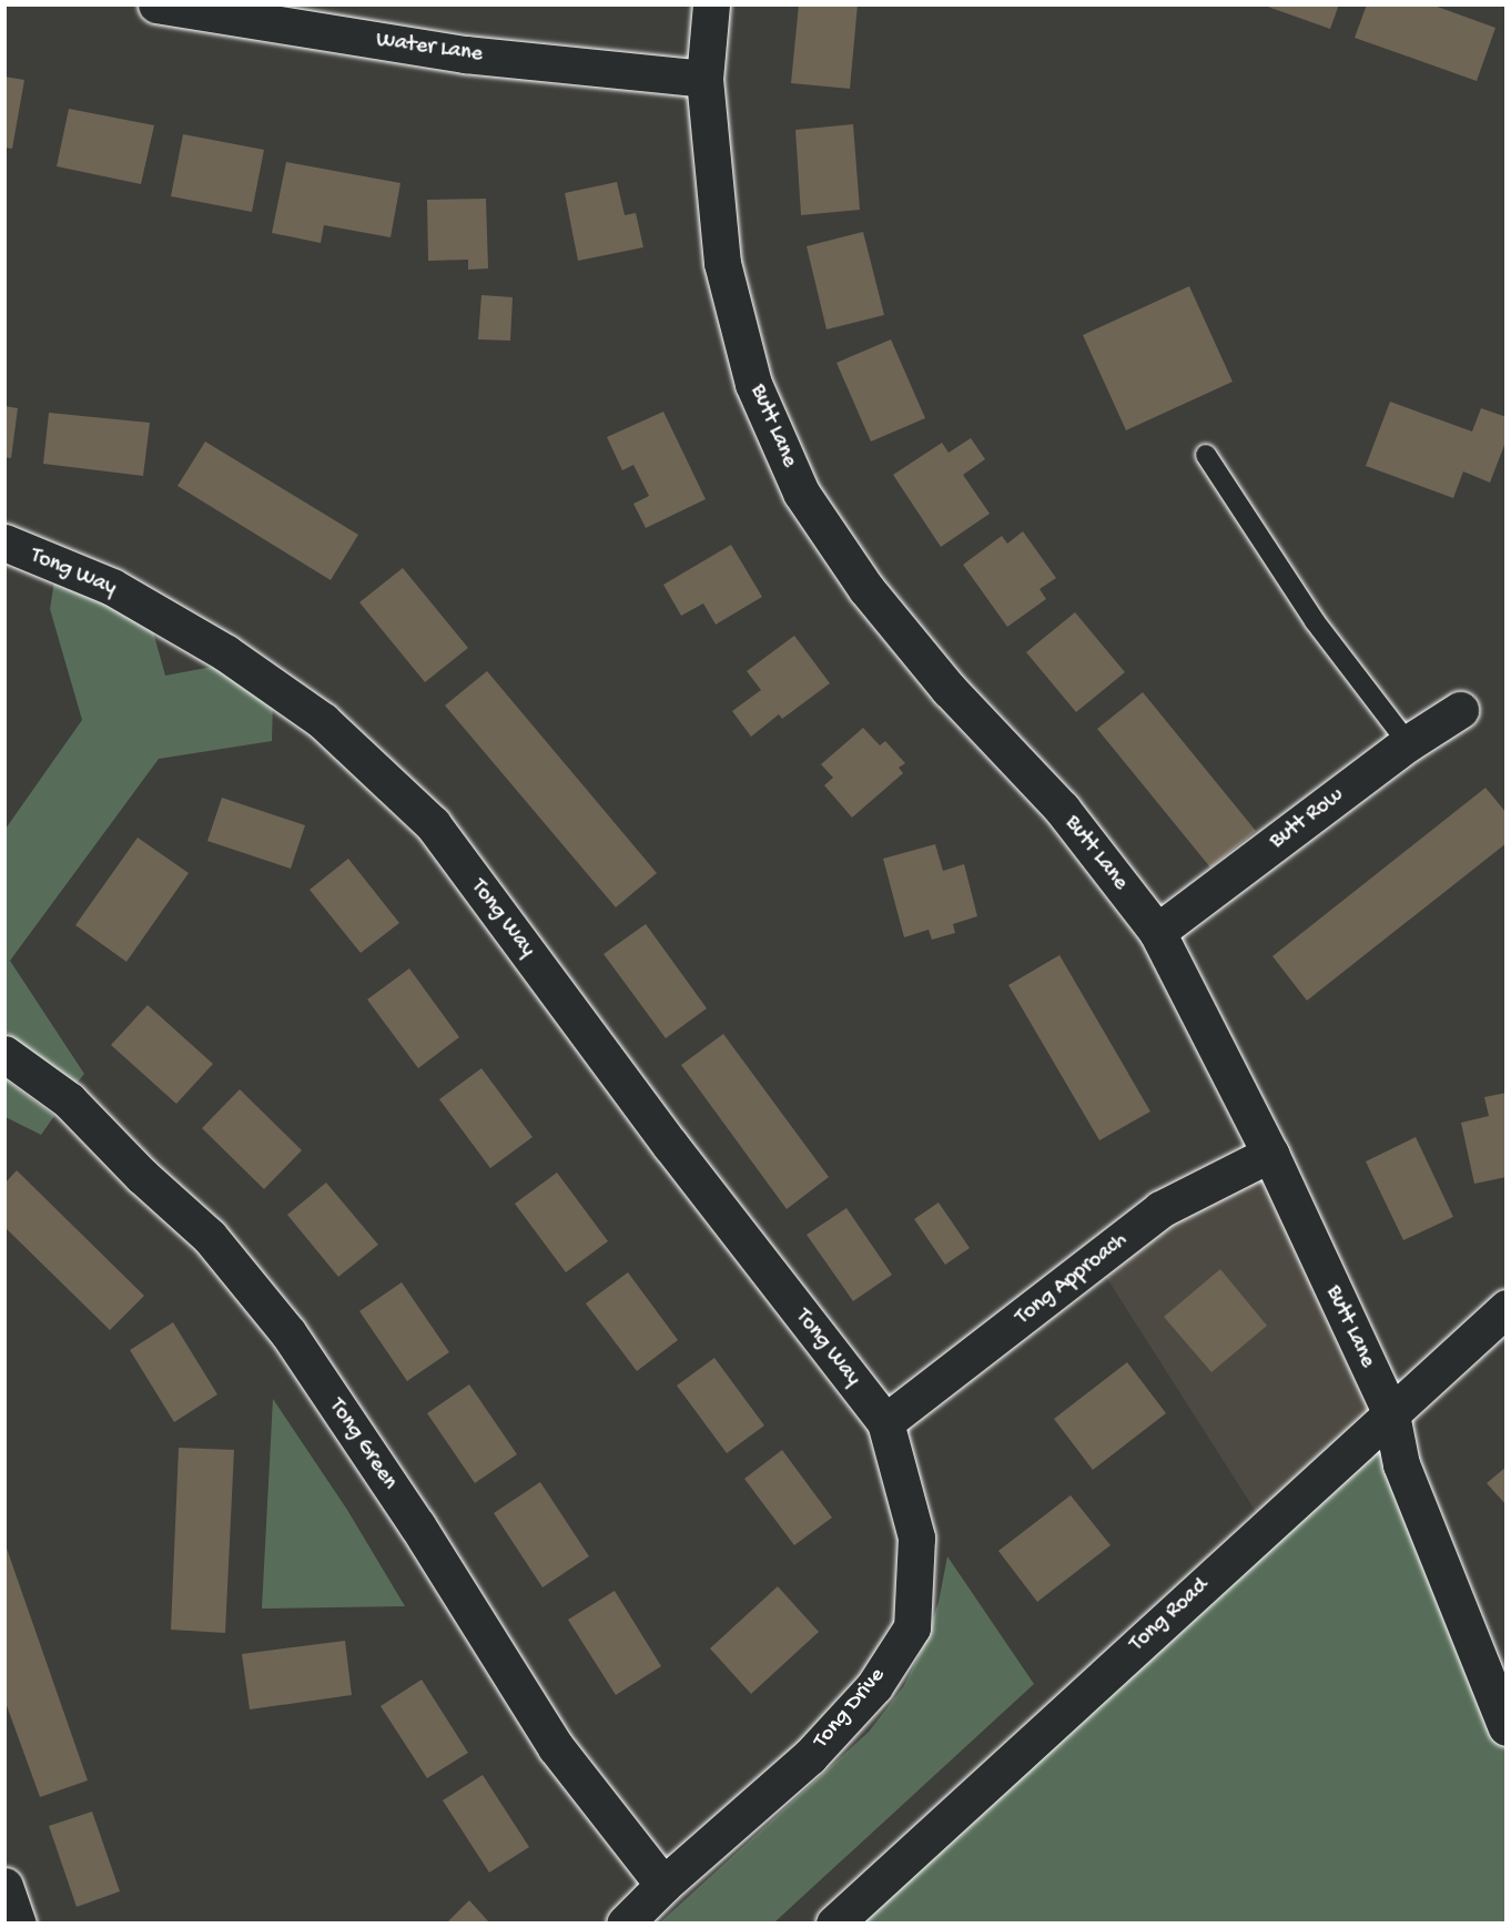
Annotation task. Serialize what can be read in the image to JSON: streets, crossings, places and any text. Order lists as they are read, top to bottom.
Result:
{
  "streets": {
    "street": [
      "Water Lane",
      "Butt Lane",
      "Tong Way",
      "Butt Row",
      "Tong Approach",
      "Tong Green",
      "Tong Road",
      "Tong Drive"
    ]
  },
  "crossings": [
    ["Water Lane", "Butt Lane"],
    ["Butt Lane", "Butt Row"],
    ["Butt Lane", "Tong Approach"],
    ["Butt Lane", "Tong Road"],
    ["Tong Way", "Tong Approach"],
    ["Tong Way", "Tong Drive"],
    ["Tong Approach", "Tong Drive"],
    ["Tong Green", "Tong Drive"]
  ]
}
